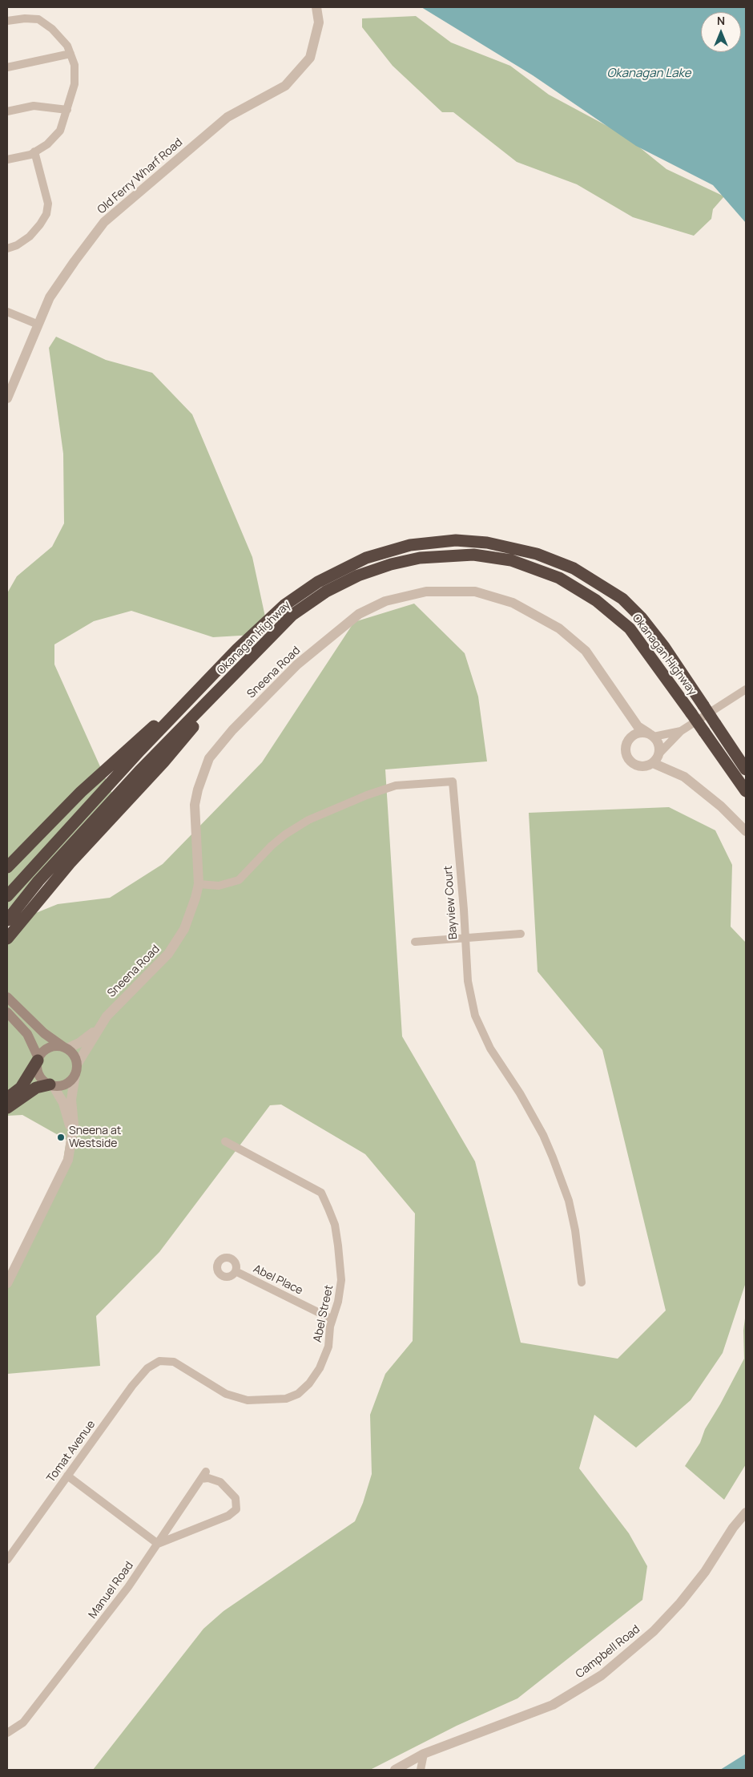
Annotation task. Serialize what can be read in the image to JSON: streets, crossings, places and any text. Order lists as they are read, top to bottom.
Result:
{
  "streets": {
    "highway": ["Okanagan Highway"],
    "street": [
      "Old Ferry Wharf Road",
      "Sneena Road",
      "Bayview Court",
      "Abel Place",
      "Abel Street",
      "Tomat Avenue",
      "Manuel Road",
      "Campbell Road"
    ]
  },
  "crossings": [
    ["Sneena Road", "Bayview Court"],
    ["Abel Place", "Abel Street"],
    ["Abel Street", "Tomat Avenue"]
  ],
  "water": ["Okanagan Lake"],
  "places": ["Sneena at Westside"],
  "north": "top"
}
